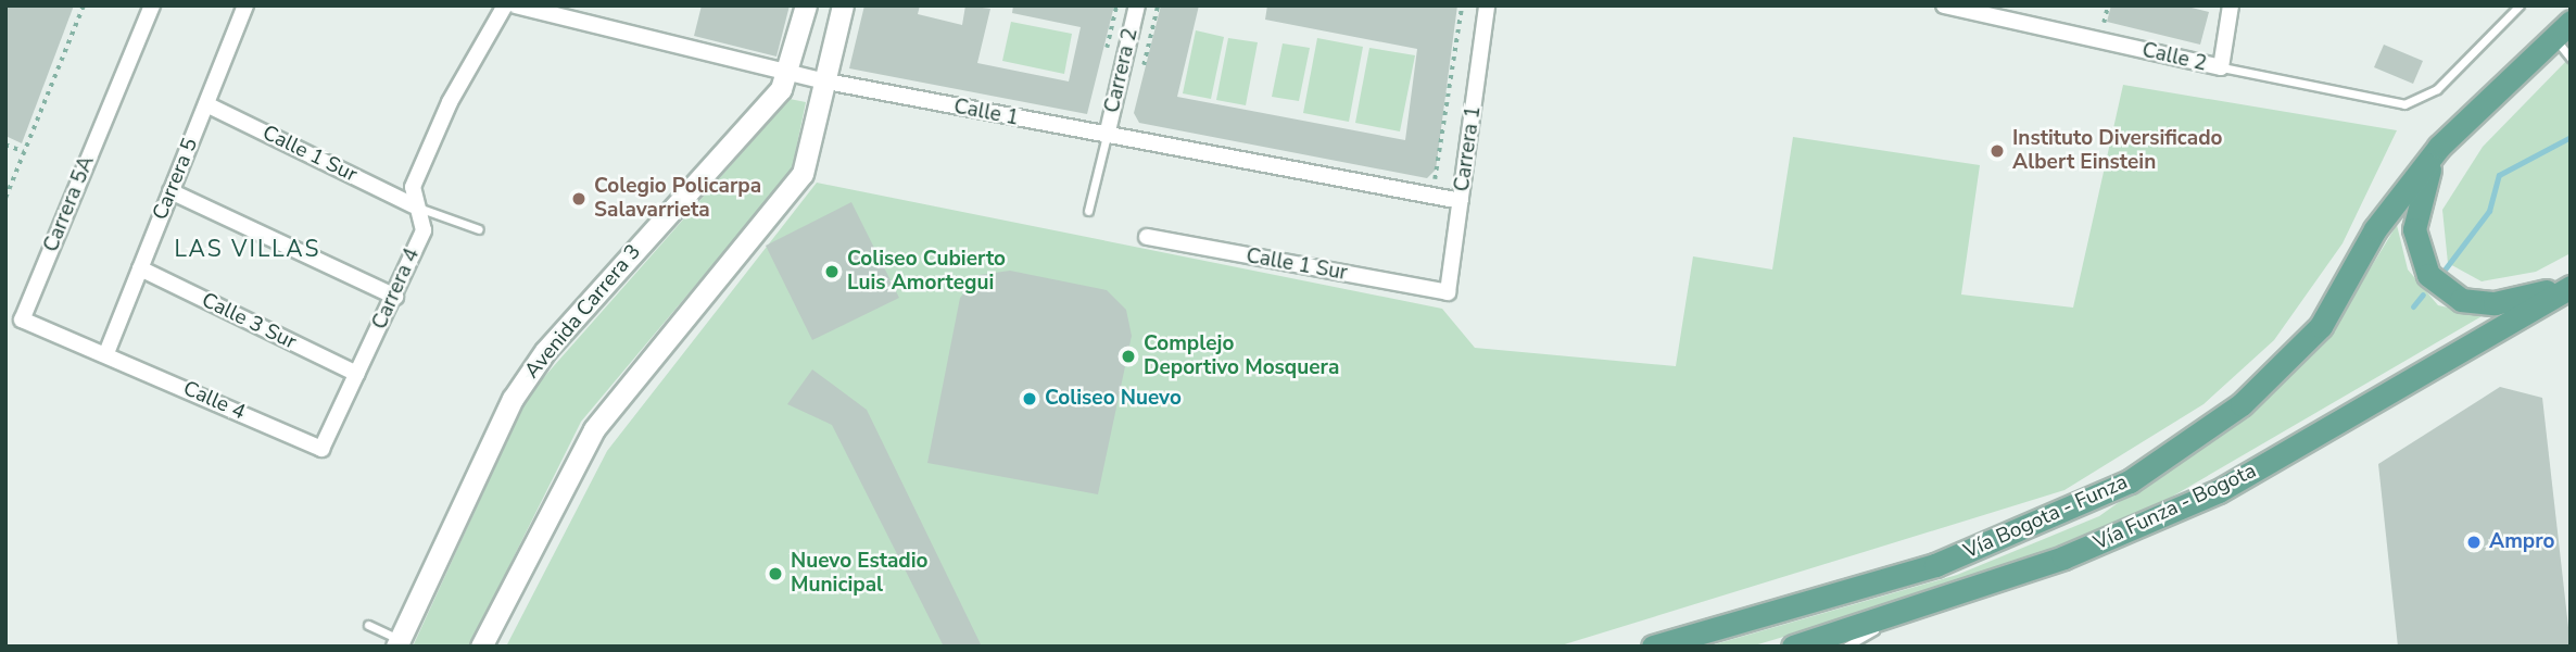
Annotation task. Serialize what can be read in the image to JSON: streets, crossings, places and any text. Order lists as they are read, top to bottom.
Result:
{
  "streets": {
    "main road": ["Avenida Carrera 3", "Vía Funza - Bogota", "Vía Bogota - Funza"],
    "street": [
      "Calle 2",
      "Carrera 2",
      "Calle 1",
      "Carrera 1",
      "Calle 1 Sur",
      "Carrera 5",
      "Carrera 5A",
      "Carrera 4",
      "Calle 3 Sur",
      "Calle 4"
    ]
  },
  "crossings": [
    ["Carrera 2", "Calle 1"],
    ["Calle 1", "Carrera 1"],
    ["Calle 1", "Avenida Carrera 3"],
    ["Carrera 1", "Calle 1 Sur"],
    ["Calle 1 Sur", "Carrera 5"],
    ["Calle 1 Sur", "Carrera 4"],
    ["Carrera 5", "Carrera 5A"],
    ["Carrera 5", "Calle 3 Sur"],
    ["Carrera 5", "Calle 4"],
    ["Carrera 5A", "Calle 4"],
    ["Carrera 4", "Calle 3 Sur"],
    ["Carrera 4", "Calle 4"]
  ],
  "districts": ["LAS VILLAS"],
  "places": [
    "Instituto Diversificado Albert Einstein",
    "Colegio Policarpa Salavarrieta",
    "Coliseo Cubierto Luis Amortegui",
    "Complejo Deportivo Mosquera",
    "Coliseo Nuevo",
    "Ampro",
    "Nuevo Estadio Municipal"
  ]
}
